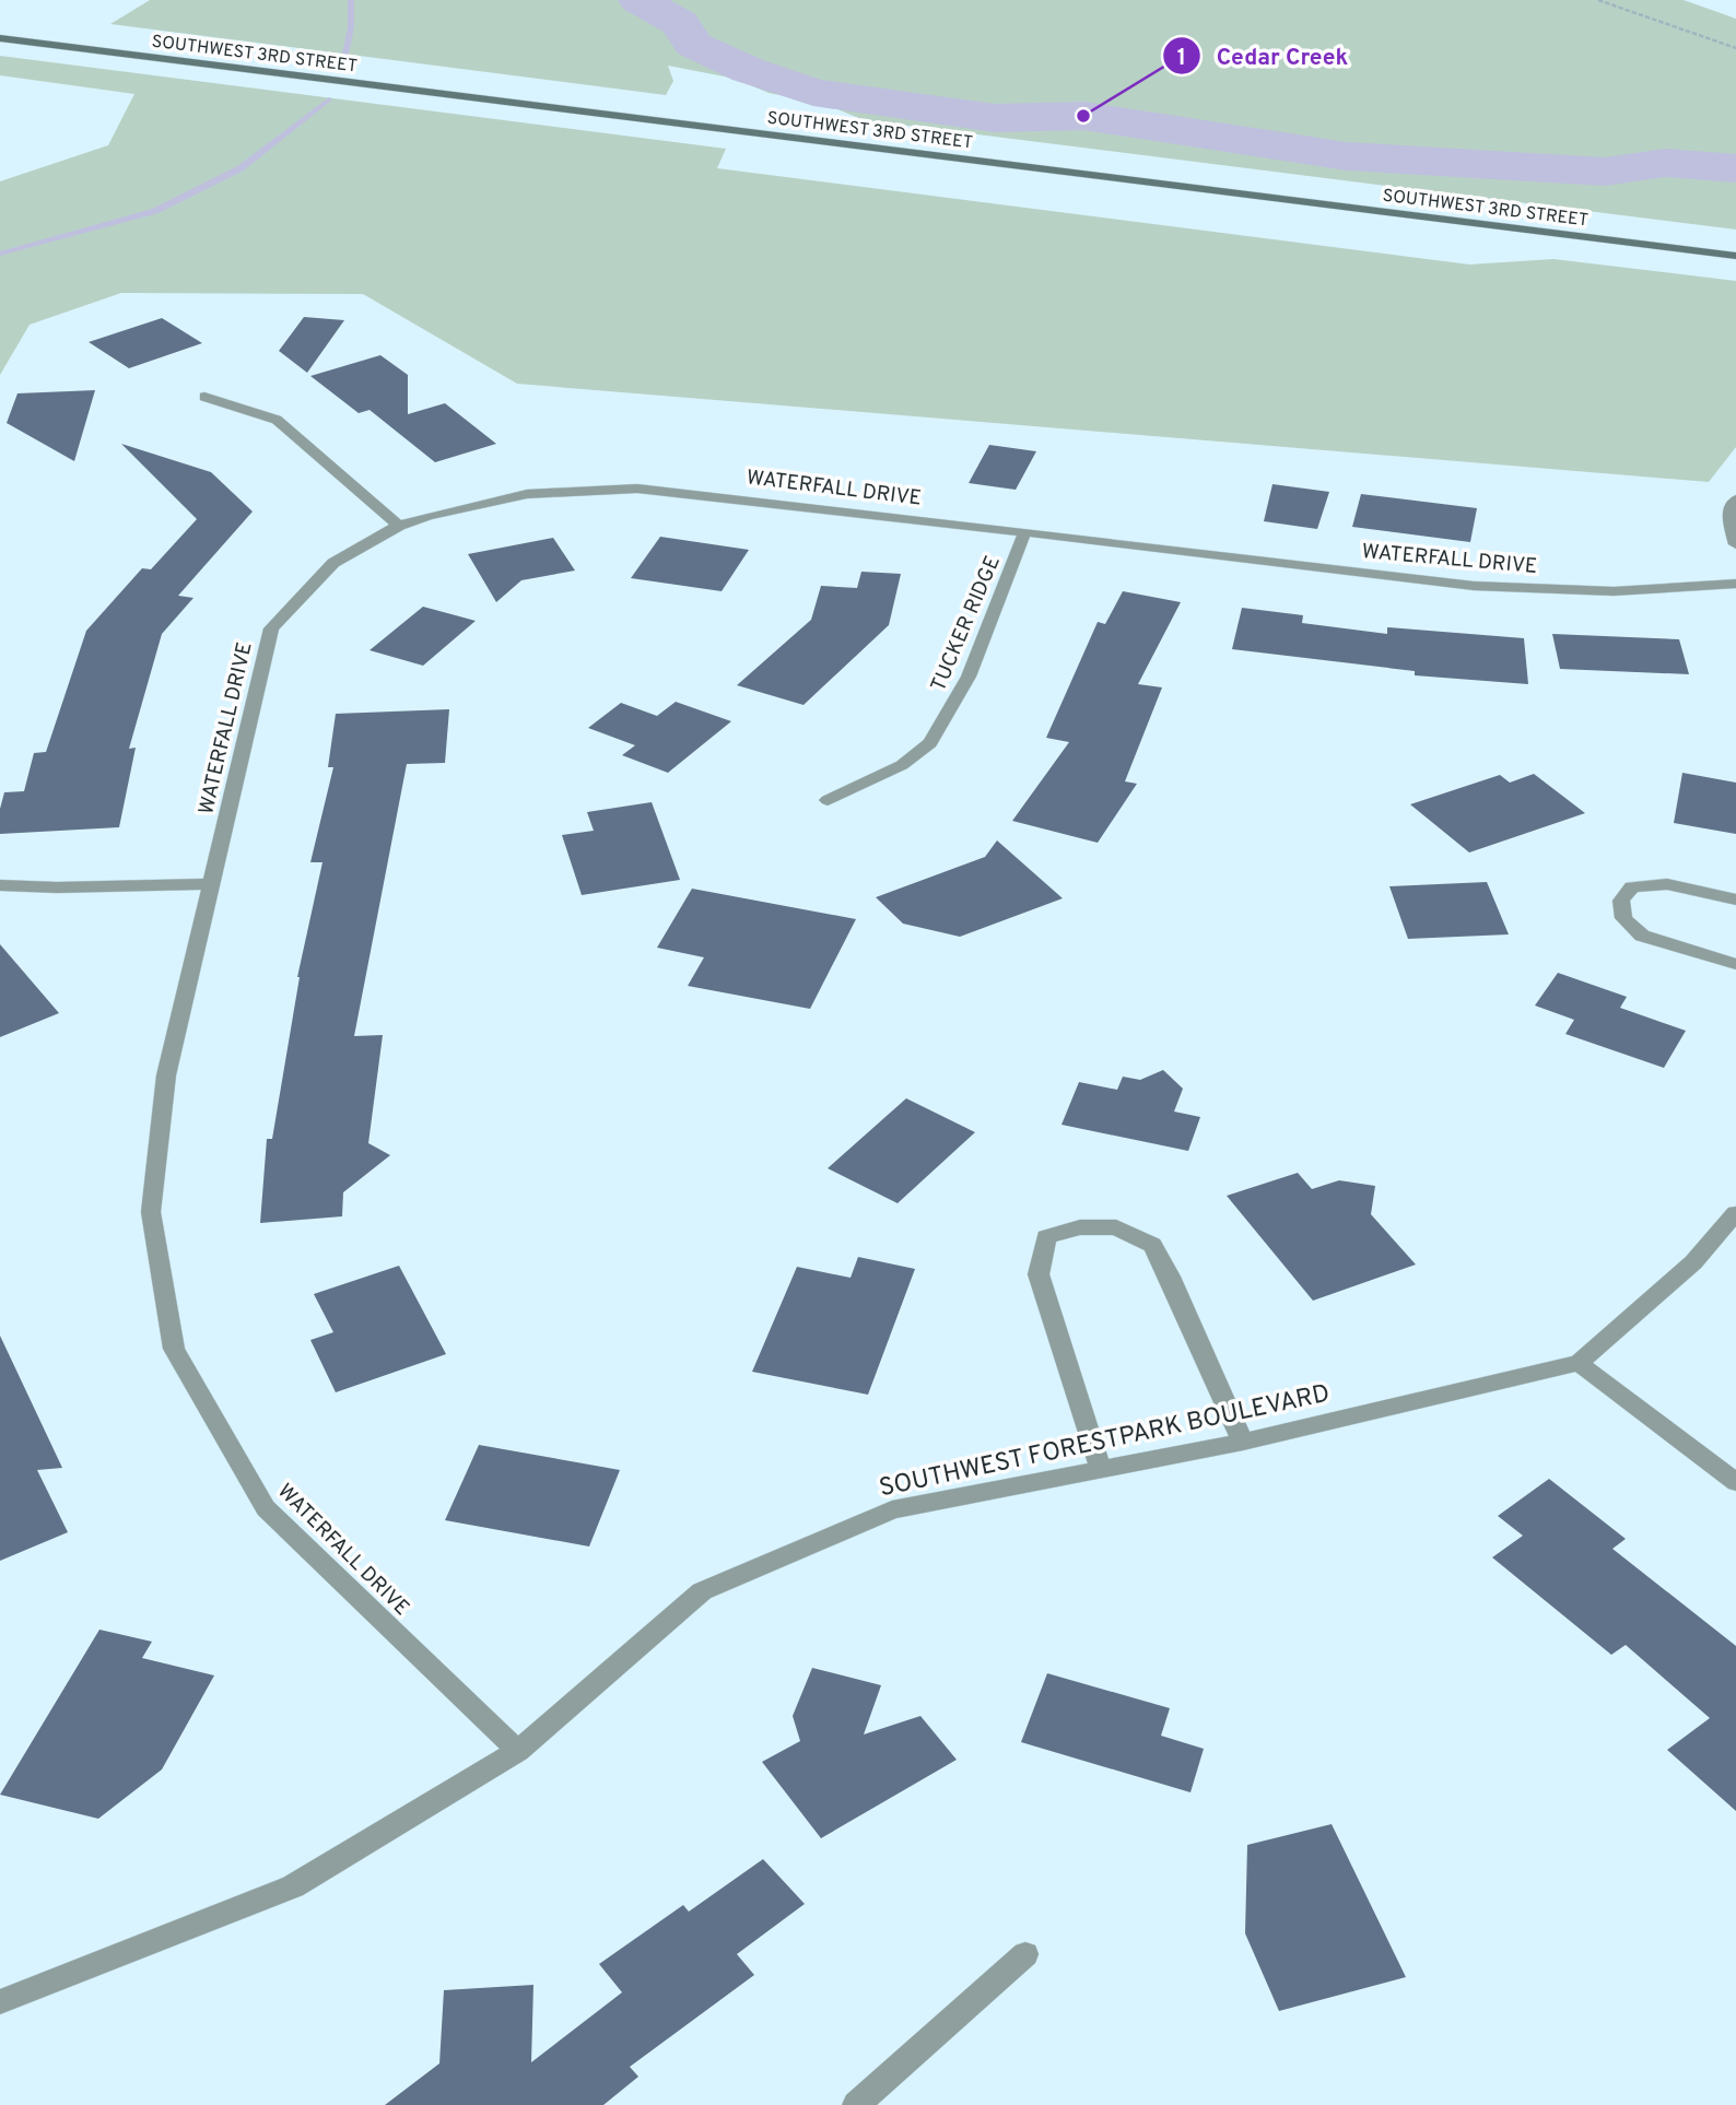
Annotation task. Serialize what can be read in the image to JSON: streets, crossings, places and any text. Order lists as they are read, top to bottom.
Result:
{
  "streets": {
    "main road": ["SOUTHWEST 3RD STREET"],
    "street": ["WATERFALL DRIVE", "TUCKER RIDGE", "SOUTHWEST FORESTPARK BOULEVARD"]
  },
  "crossings": [
    ["WATERFALL DRIVE", "TUCKER RIDGE"],
    ["WATERFALL DRIVE", "SOUTHWEST FORESTPARK BOULEVARD"]
  ],
  "places": ["Cedar Creek"]
}
